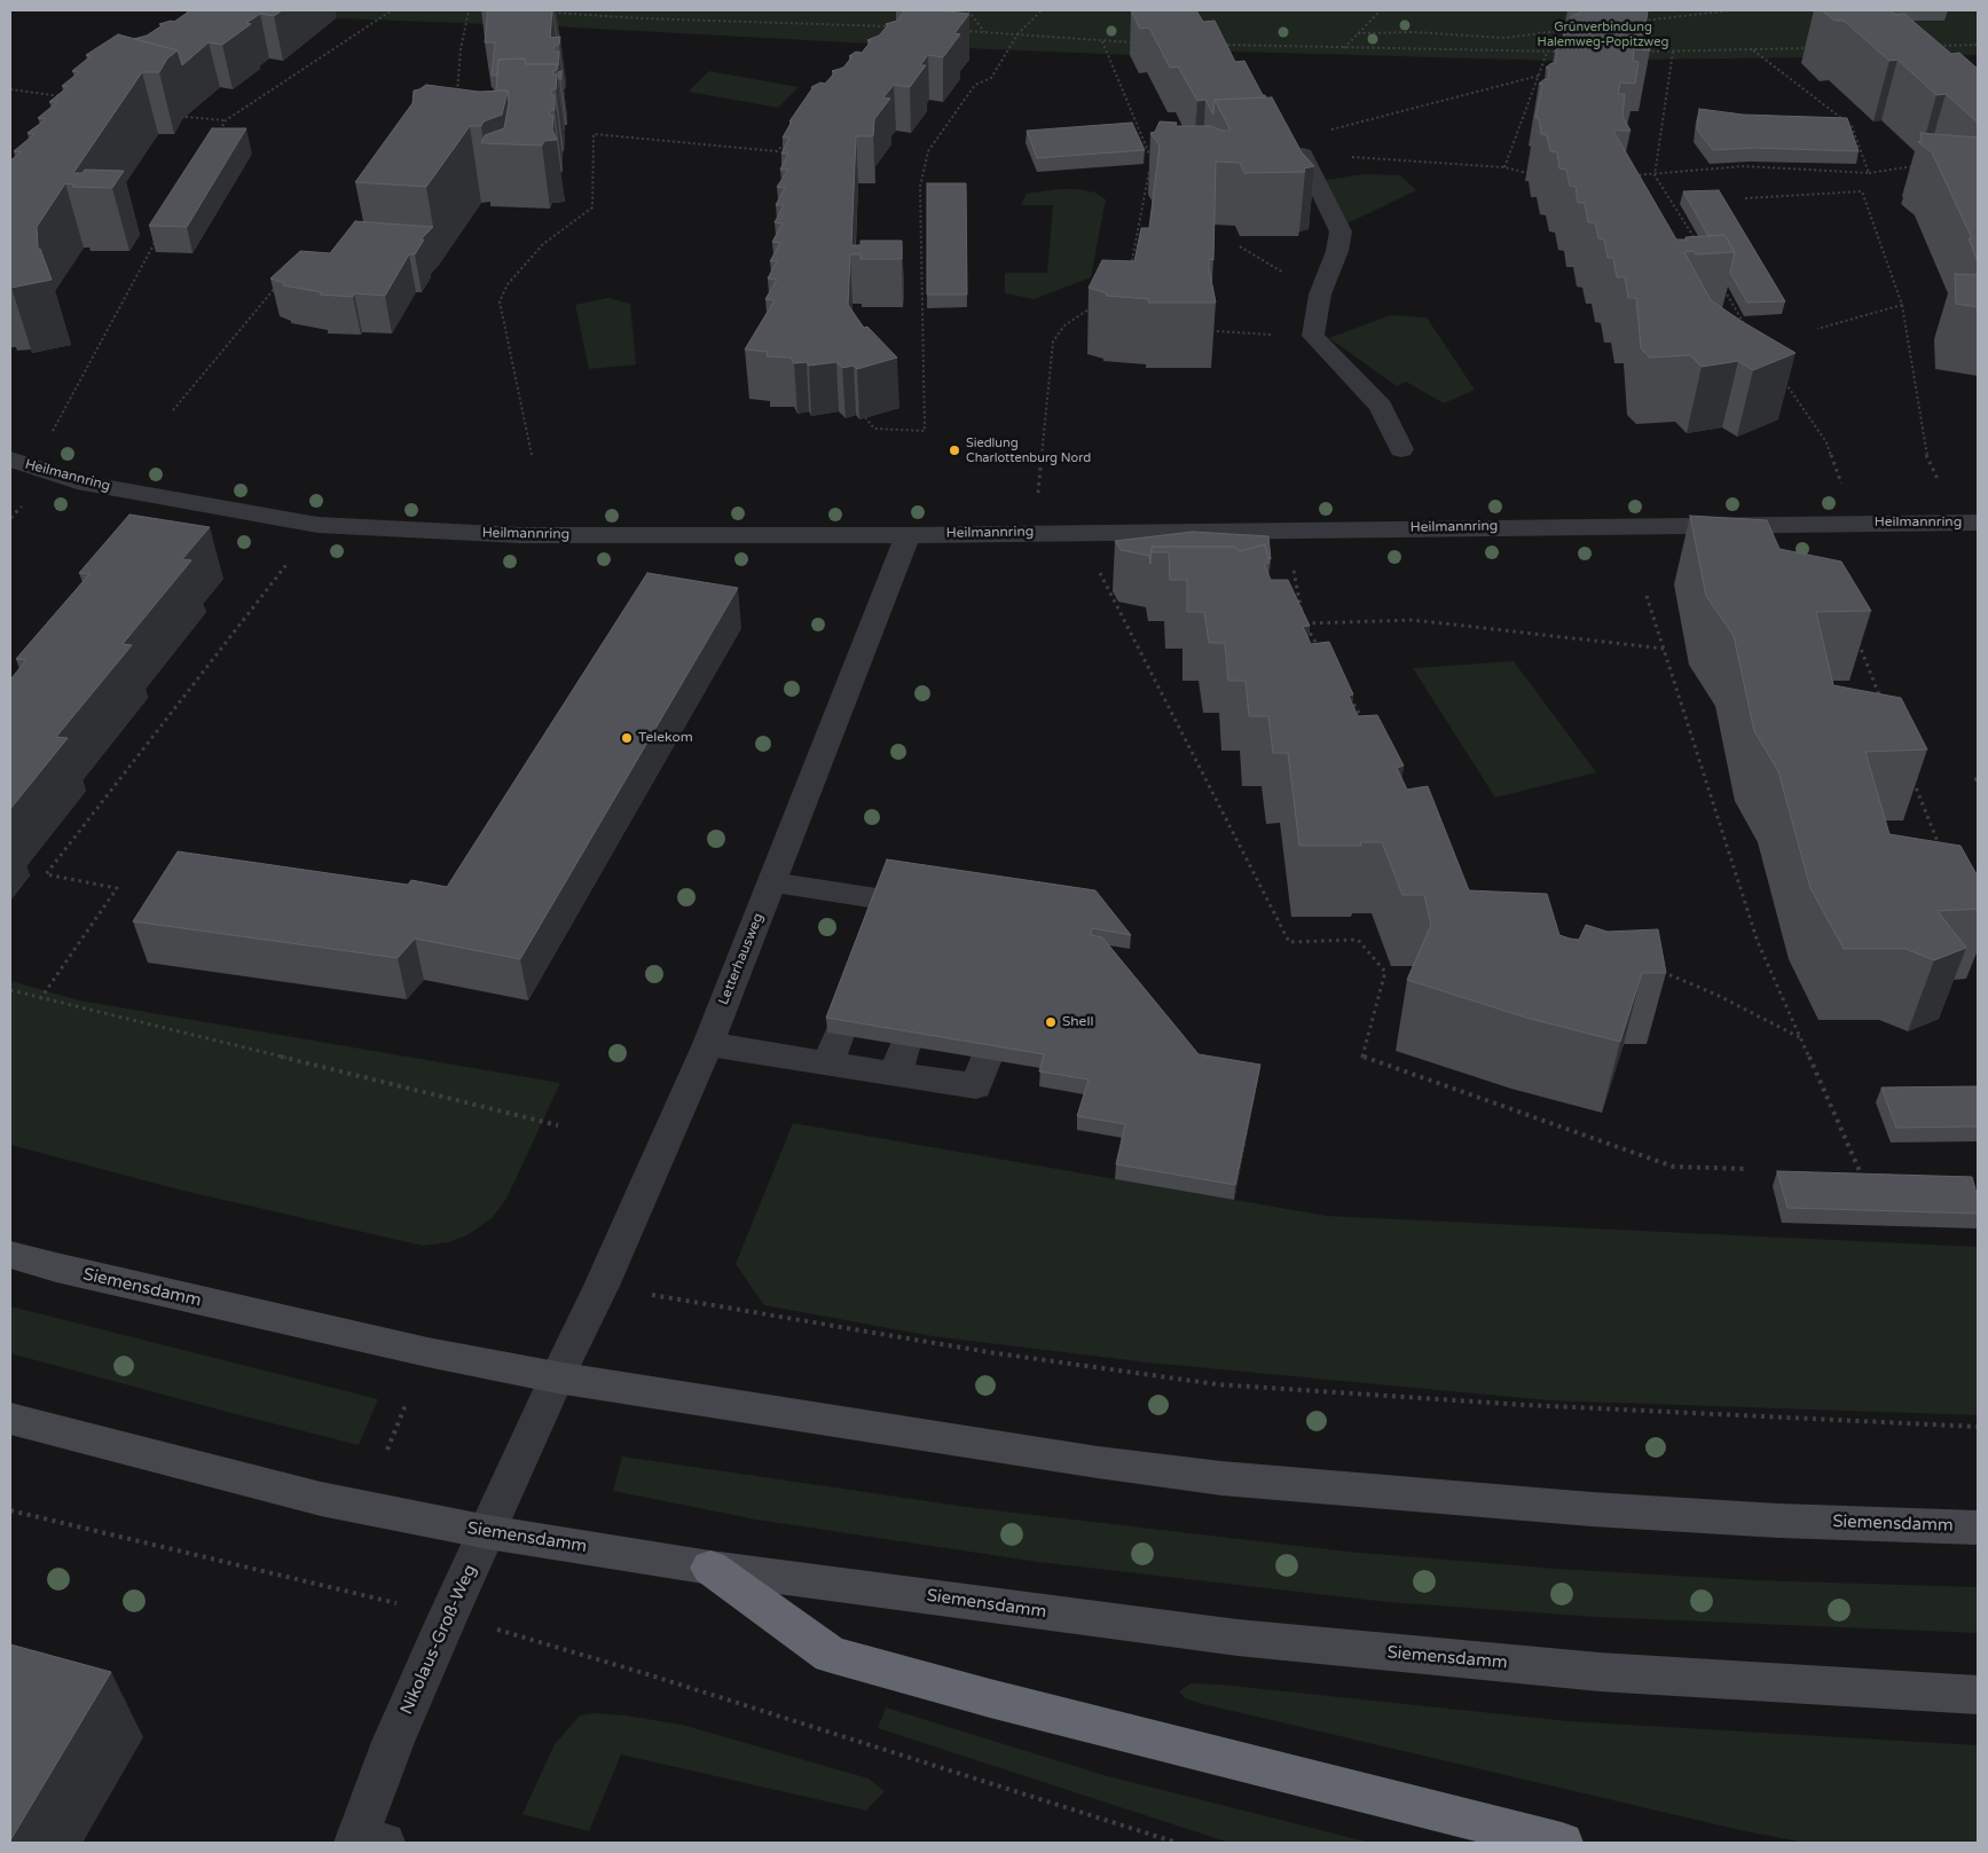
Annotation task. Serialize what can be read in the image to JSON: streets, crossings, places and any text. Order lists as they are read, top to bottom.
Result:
{
  "streets": {
    "main road": ["Siemensdamm"],
    "street": ["Heilmannring", "Letterhausweg", "Nikolaus-Groß-Weg"]
  },
  "crossings": [
    ["Heilmannring", "Letterhausweg"],
    ["Letterhausweg", "Siemensdamm"],
    ["Letterhausweg", "Nikolaus-Groß-Weg"],
    ["Siemensdamm", "Nikolaus-Groß-Weg"]
  ],
  "parks": ["Grünverbindung Halemweg-Popitzweg"],
  "places": ["Siedlung Charlottenburg Nord", "Telekom", "Shell"]
}
